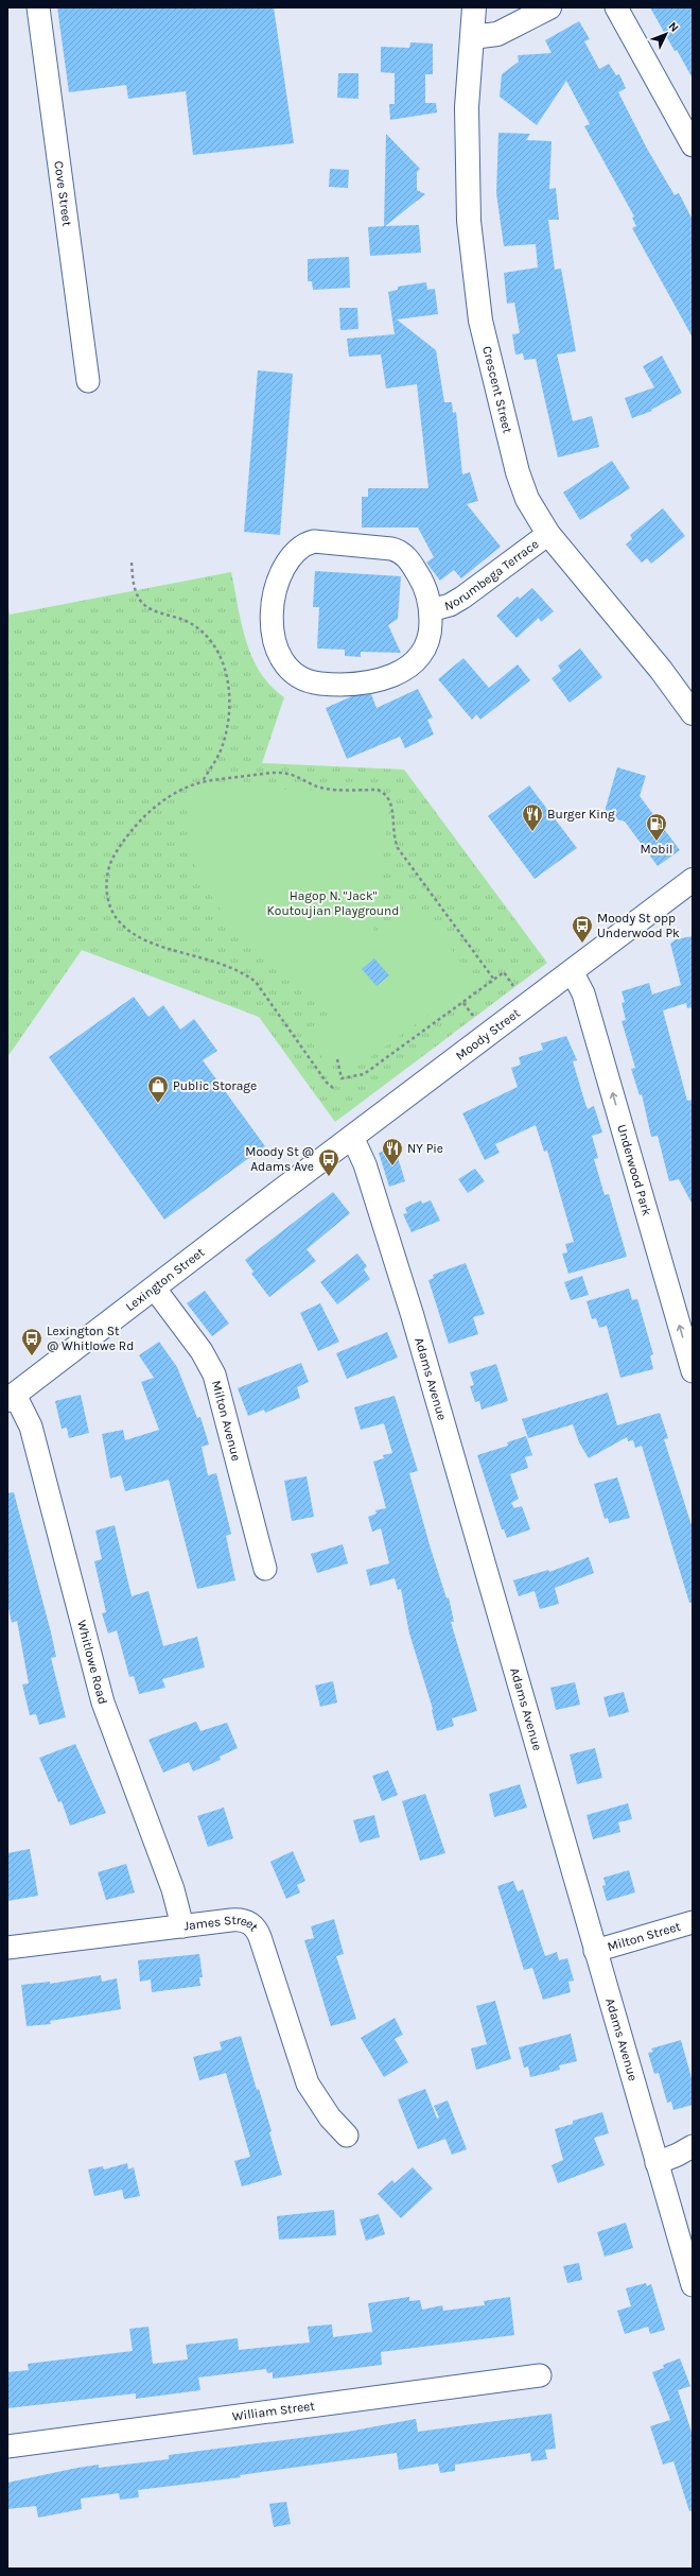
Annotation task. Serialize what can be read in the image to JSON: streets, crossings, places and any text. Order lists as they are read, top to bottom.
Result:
{
  "streets": {
    "street": [
      "Cove Street",
      "Crescent Street",
      "Norumbega Terrace",
      "Moody Street",
      "Underwood Park",
      "Lexington Street",
      "Adams Avenue",
      "Milton Avenue",
      "Whitlowe Road",
      "James Street",
      "Milton Street",
      "William Street"
    ]
  },
  "crossings": [
    ["Crescent Street", "Norumbega Terrace"],
    ["Moody Street", "Underwood Park"],
    ["Moody Street", "Lexington Street"],
    ["Moody Street", "Adams Avenue"],
    ["Lexington Street", "Milton Avenue"],
    ["Lexington Street", "Whitlowe Road"],
    ["Adams Avenue", "Milton Street"],
    ["Whitlowe Road", "James Street"]
  ],
  "one_way": ["Underwood Park"],
  "parks": ["Hagop N. \"Jack\" Koutoujian Playground"],
  "places": {
    "restaurant": ["Burger King", "NY Pie"],
    "fuel station": ["Mobil"],
    "bus stop": ["Moody St opp Underwood Pk", "Moody St @ Adams Ave", "Lexington St @ Whitlowe Rd"],
    "shop": ["Public Storage"]
  },
  "north": "top right"
}
